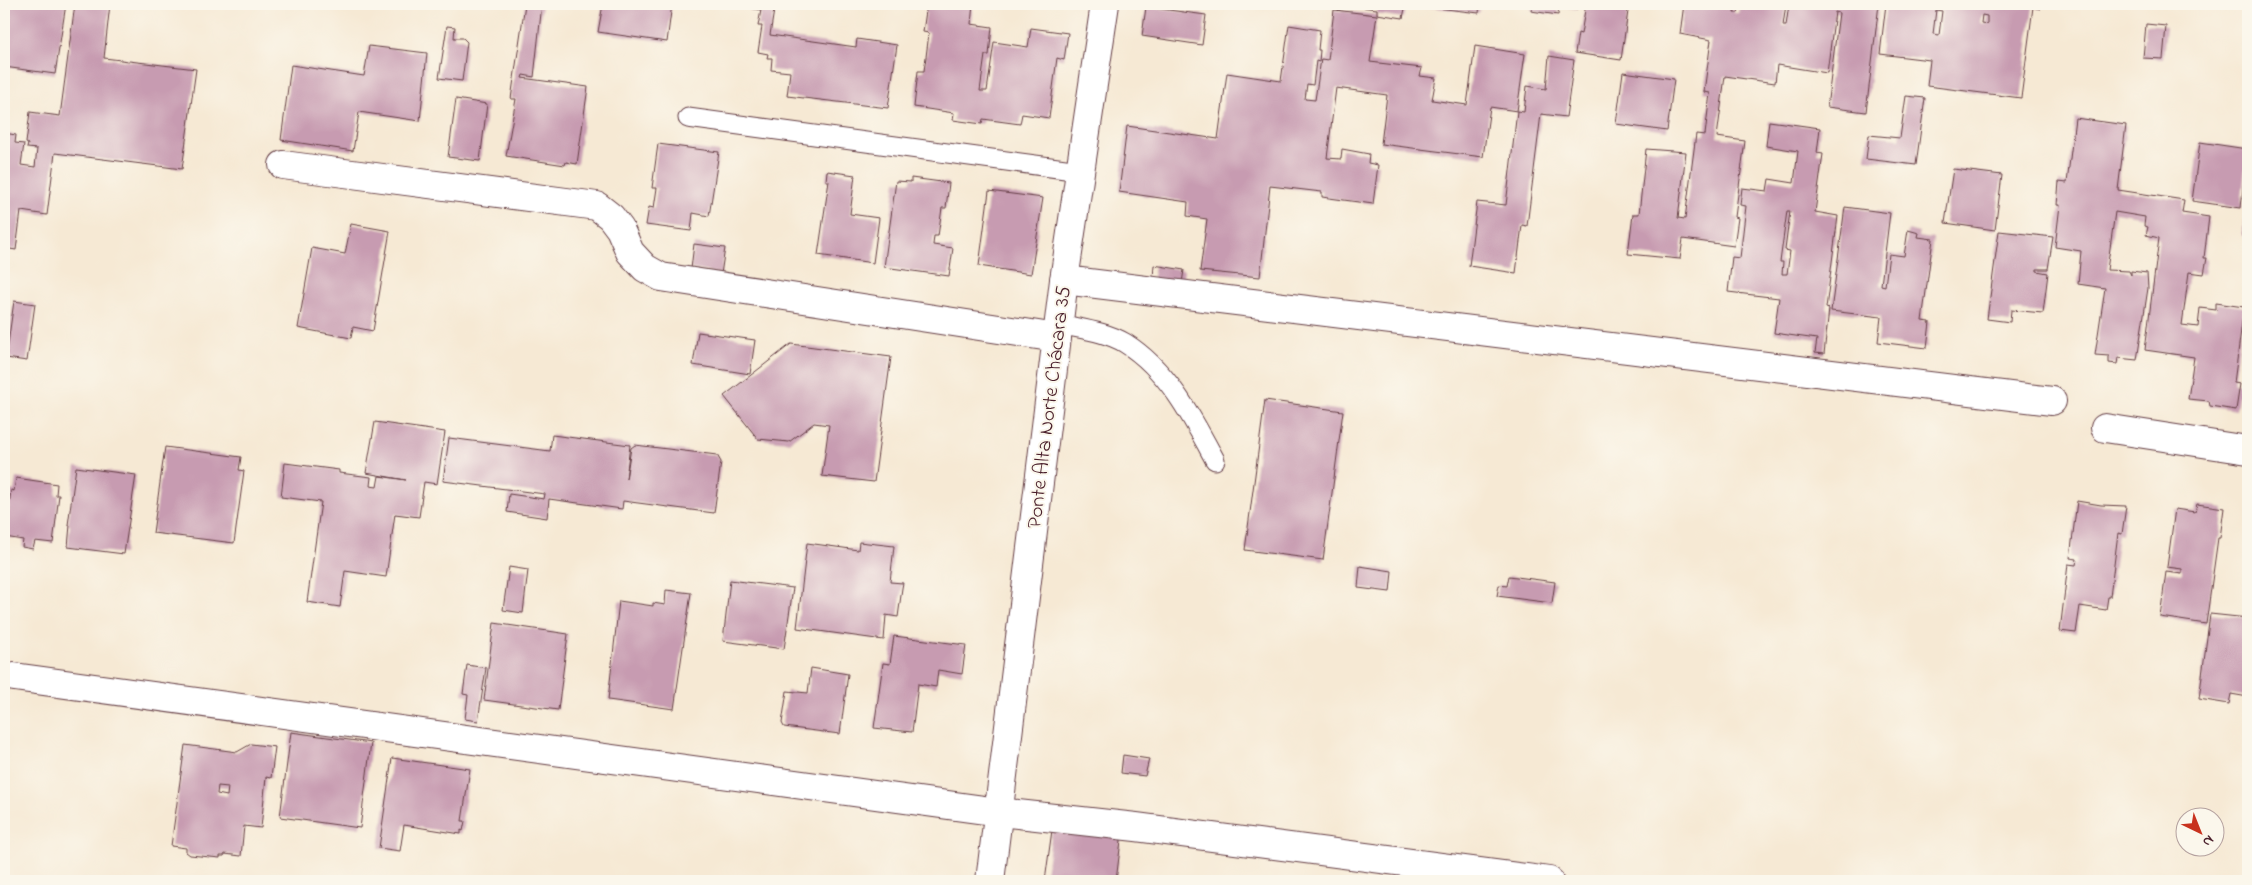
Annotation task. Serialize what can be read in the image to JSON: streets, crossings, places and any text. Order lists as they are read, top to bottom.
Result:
{
  "streets": {
    "street": ["Ponte Alta Norte Chácara 35"]
  },
  "north": "bottom right"
}
